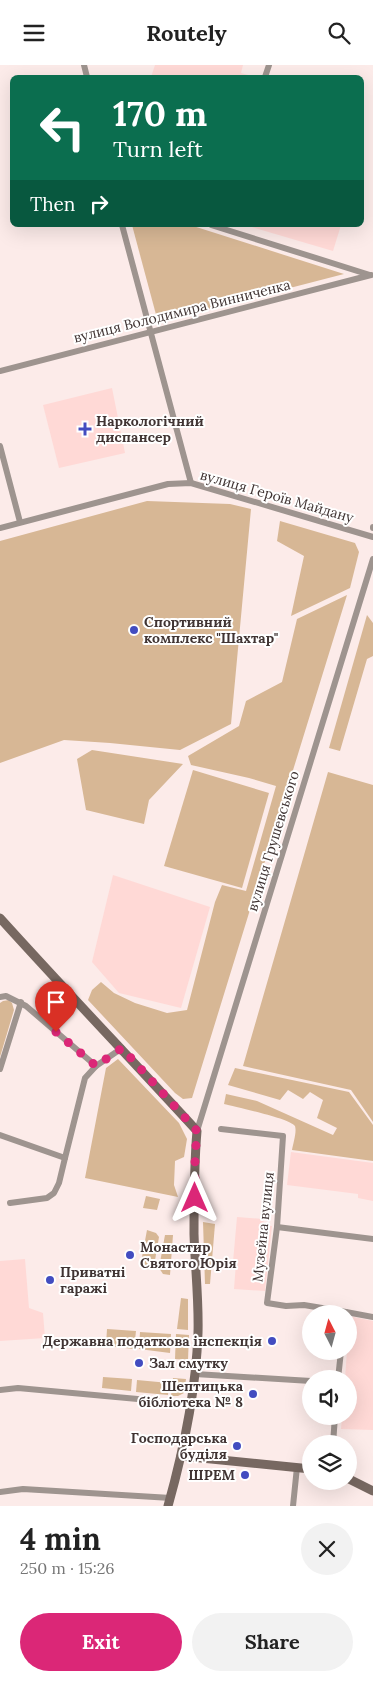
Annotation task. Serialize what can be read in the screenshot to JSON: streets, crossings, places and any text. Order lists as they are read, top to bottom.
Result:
{
  "streets": {
    "street": [
      "вулиця Володимира Винниченка",
      "вулиця Героїв Майдану",
      "вулиця Грушевського",
      "Музейна вулиця"
    ]
  },
  "places": {
    "health": ["Наркологічний диспансер"],
    "other": [
      "Спортивний комплекс \"Шахтар\"",
      "Монастир Святого Юрія",
      "Приватні гаражі",
      "Державна податкова інспекція",
      "Зал смутку",
      "Шептицька бібліотека № 8",
      "Господарська буділя",
      "ШРЕМ"
    ]
  },
  "north": "top",
  "page": {
    "header": "Routely",
    "turn": ["170 m", "Turn left"],
    "then": "Then",
    "heading": ["4 min", "250 m · 15:26"],
    "buttons": ["Exit", "Share"]
  }
}
